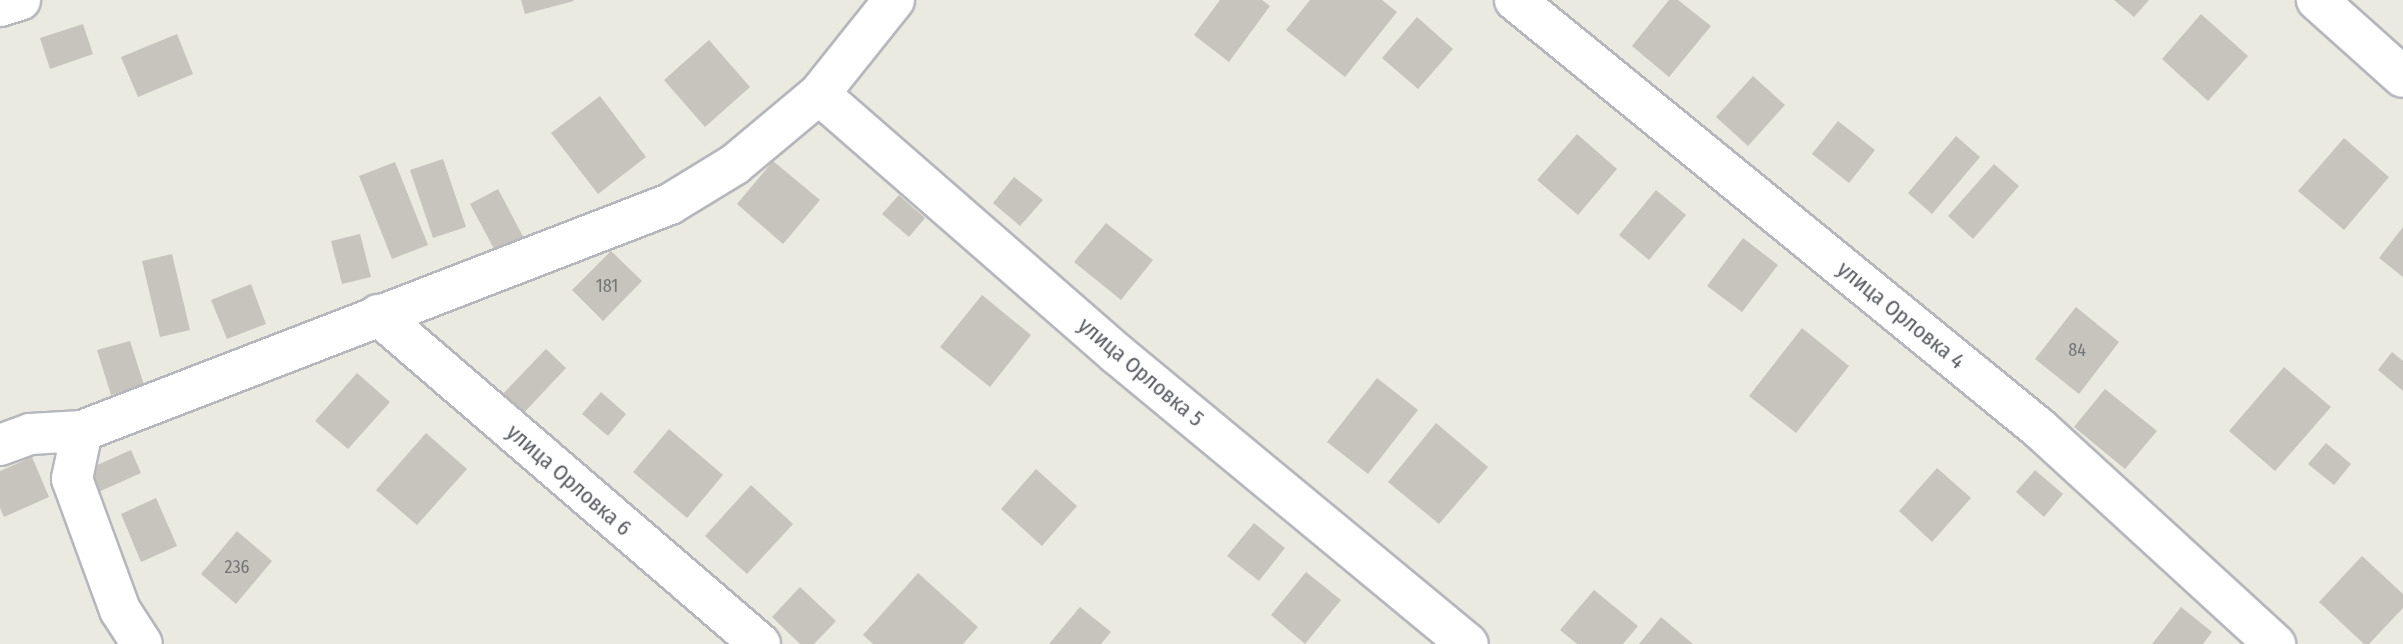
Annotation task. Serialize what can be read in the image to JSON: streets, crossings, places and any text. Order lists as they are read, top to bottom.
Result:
{
  "streets": {
    "street": ["улица Орловка 4", "улица Орловка 5", "улица Орловка 6"]
  },
  "house_numbers": ["181", "84", "236"]
}
